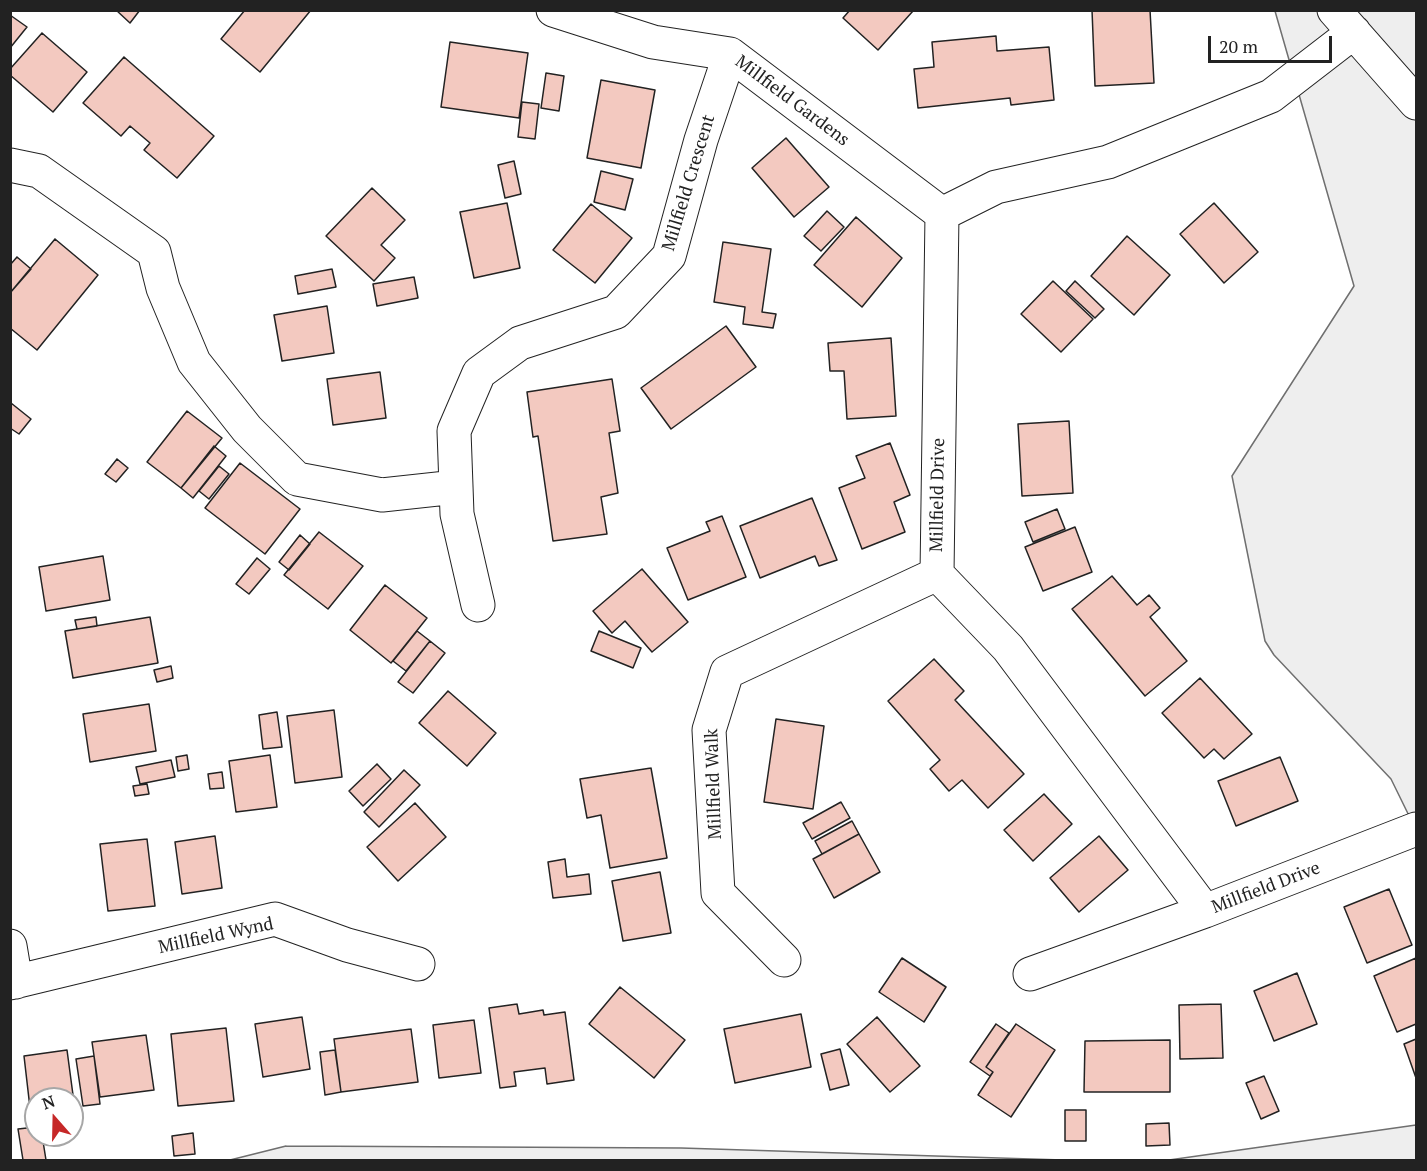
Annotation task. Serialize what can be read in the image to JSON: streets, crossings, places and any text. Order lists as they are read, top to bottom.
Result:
{
  "streets": {
    "street": [
      "Millfield Gardens",
      "Millfield Crescent",
      "Millfield Drive",
      "Millfield Walk",
      "Millfield Wynd"
    ]
  },
  "crossings": [
    ["Millfield Gardens", "Millfield Crescent"],
    ["Millfield Gardens", "Millfield Drive"],
    ["Millfield Drive", "Millfield Walk"]
  ],
  "scale_bar": "20 m",
  "north": "top"
}
